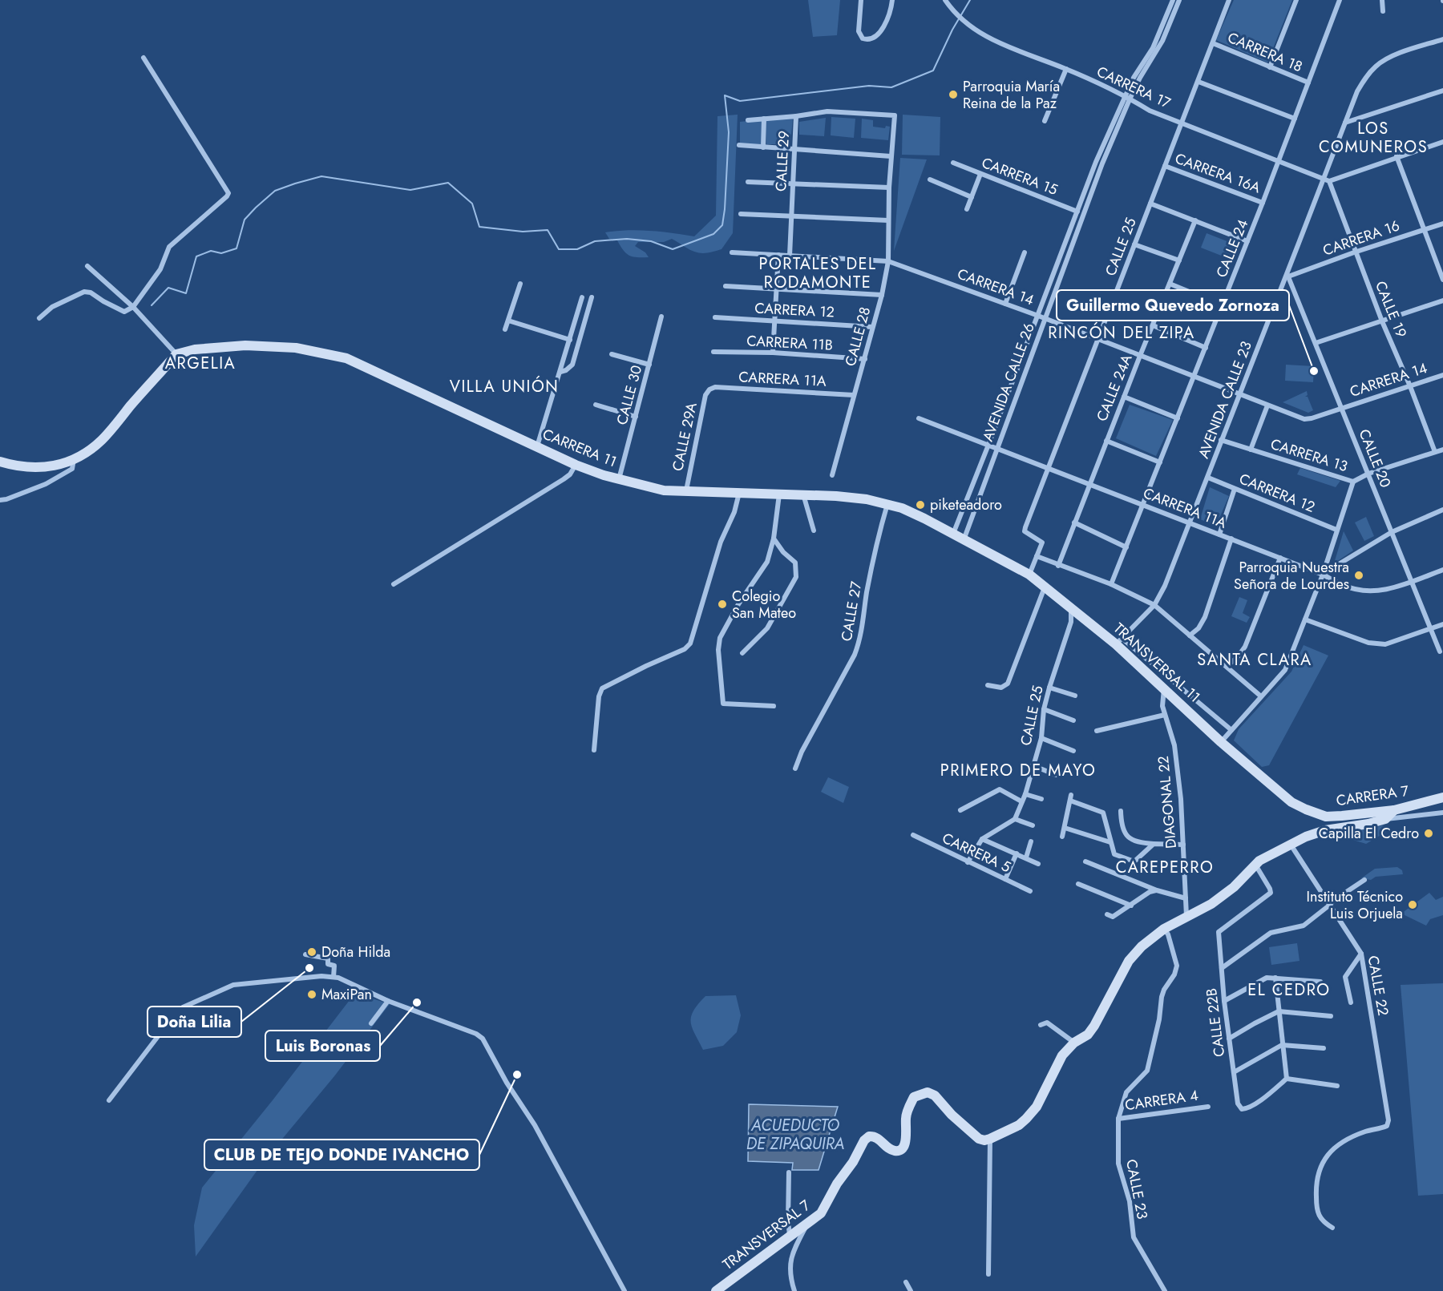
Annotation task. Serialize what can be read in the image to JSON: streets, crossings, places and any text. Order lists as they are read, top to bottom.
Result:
{
  "streets": {
    "street": [
      "CARRERA 18",
      "CARRERA 17",
      "CALLE 29",
      "CARRERA 16A",
      "CARRERA 15",
      "CARRERA 16",
      "CALLE 25",
      "CALLE 24",
      "CARRERA 14",
      "CALLE 19",
      "CARRERA 12",
      "CALLE 28",
      "CARRERA 11B",
      "CARRERA 11A",
      "AVENIDA CALLE 26",
      "CALLE 24A",
      "CALLE 30",
      "AVENIDA CALLE 23",
      "CALLE 29A",
      "CARRERA 11",
      "CARRERA 13",
      "CALLE 20",
      "CALLE 27",
      "TRANSVERSAL 11",
      "CARRERA 7",
      "DIAGONAL 22",
      "CARRERA 5",
      "CALLE 22",
      "CALLE 22B",
      "CARRERA 4",
      "CALLE 23",
      "TRANSVERSAL 7"
    ]
  },
  "crossings": [
    ["CARRERA 18", "CALLE 25"],
    ["CARRERA 18", "CALLE 24"],
    ["CARRERA 17", "CALLE 25"],
    ["CARRERA 17", "CALLE 24"],
    ["CARRERA 17", "CALLE 19"],
    ["CARRERA 17", "AVENIDA CALLE 26"],
    ["CARRERA 17", "AVENIDA CALLE 23"],
    ["CALLE 29", "CARRERA 14"],
    ["CALLE 29", "CALLE 28"],
    ["CARRERA 16A", "CALLE 25"],
    ["CARRERA 16A", "CALLE 24"],
    ["CARRERA 15", "AVENIDA CALLE 26"],
    ["CARRERA 16", "CALLE 19"],
    ["CARRERA 16", "AVENIDA CALLE 23"],
    ["CARRERA 16", "CALLE 20"],
    ["CALLE 25", "CARRERA 14"],
    ["CALLE 25", "CARRERA 11A"],
    ["CALLE 25", "TRANSVERSAL 11"],
    ["CALLE 24", "CARRERA 14"],
    ["CALLE 24", "CARRERA 11A"],
    ["CARRERA 14", "CALLE 19"],
    ["CARRERA 14", "CALLE 28"],
    ["CARRERA 14", "AVENIDA CALLE 26"],
    ["CARRERA 14", "CALLE 24A"],
    ["CARRERA 14", "AVENIDA CALLE 23"],
    ["CARRERA 14", "CALLE 20"],
    ["CALLE 19", "AVENIDA CALLE 23"],
    ["CALLE 19", "CARRERA 13"],
    ["CARRERA 12", "CALLE 28"],
    ["CARRERA 12", "AVENIDA CALLE 23"],
    ["CALLE 28", "CARRERA 11B"],
    ["CALLE 28", "CARRERA 11A"],
    ["CARRERA 11A", "AVENIDA CALLE 26"],
    ["CARRERA 11A", "CALLE 24A"],
    ["CARRERA 11A", "AVENIDA CALLE 23"],
    ["CARRERA 11A", "CALLE 29A"],
    ["CARRERA 11A", "CALLE 20"],
    ["AVENIDA CALLE 26", "CARRERA 11"],
    ["CALLE 30", "CARRERA 11"],
    ["AVENIDA CALLE 23", "CARRERA 13"],
    ["AVENIDA CALLE 23", "CALLE 20"],
    ["AVENIDA CALLE 23", "TRANSVERSAL 11"],
    ["CALLE 29A", "CARRERA 11"],
    ["CARRERA 11", "CALLE 27"],
    ["CARRERA 11", "TRANSVERSAL 11"],
    ["CARRERA 13", "CALLE 20"],
    ["TRANSVERSAL 11", "CARRERA 7"],
    ["TRANSVERSAL 11", "DIAGONAL 22"],
    ["CARRERA 4", "CALLE 23"]
  ],
  "districts": [
    "LOS COMUNEROS",
    "PORTALES DEL RODAMONTE",
    "RINCÓN DEL ZIPA",
    "ARGELIA",
    "VILLA UNIÓN",
    "SANTA CLARA",
    "PRIMERO DE MAYO",
    "CAREPERRO",
    "EL CEDRO"
  ],
  "water": ["ACUEDUCTO DE ZIPAQUIRA"],
  "places": [
    "Parroquia María Reina de la Paz",
    "Guillermo Quevedo Zornoza",
    "piketeadoro",
    "Parroquia Nuestra Señora de Lourdes",
    "Colegio San Mateo",
    "Capilla El Cedro",
    "Instituto Técnico Luis Orjuela",
    "Doña Hilda",
    "Doña Lilia",
    "MaxiPan",
    "Luis Boronas",
    "CLUB DE TEJO DONDE IVANCHO"
  ]
}
